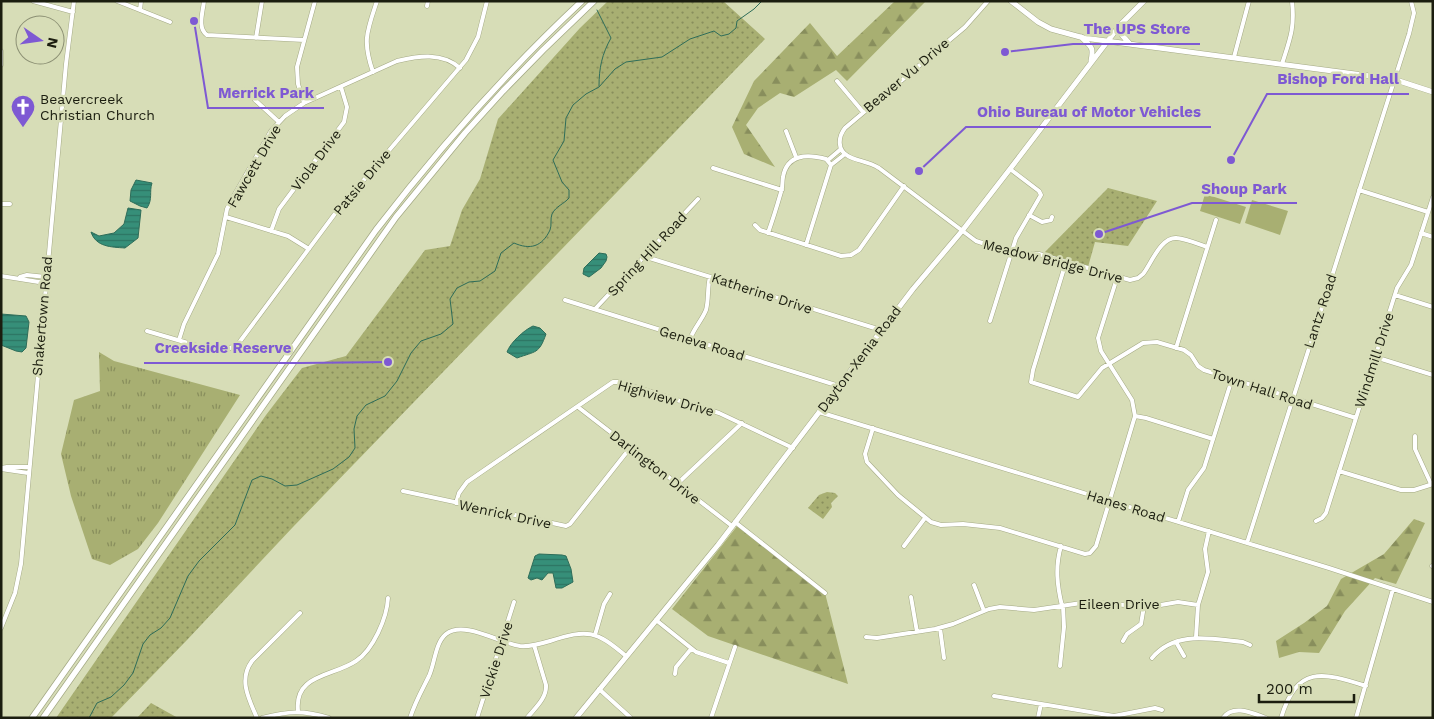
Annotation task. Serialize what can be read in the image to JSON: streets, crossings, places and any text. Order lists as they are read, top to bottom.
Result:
{
  "streets": {
    "main road": ["Dayton-Xenia Road"],
    "street": [
      "Beaver Vu Drive",
      "Viola Drive",
      "Fawcett Drive",
      "Patsie Drive",
      "Spring Hill Road",
      "Meadow Bridge Drive",
      "Katherine Drive",
      "Lantz Road",
      "Shakertown Road",
      "Geneva Road",
      "Windmill Drive",
      "Town Hall Road",
      "Highview Drive",
      "Darlington Drive",
      "Hanes Road",
      "Wenrick Drive",
      "Eileen Drive",
      "Vickie Drive"
    ]
  },
  "crossings": [
    ["Viola Drive", "Fawcett Drive"],
    ["Fawcett Drive", "Patsie Drive"],
    ["Spring Hill Road", "Katherine Drive"],
    ["Spring Hill Road", "Geneva Road"],
    ["Meadow Bridge Drive", "Dayton-Xenia Road"],
    ["Meadow Bridge Drive", "Town Hall Road"],
    ["Katherine Drive", "Dayton-Xenia Road"],
    ["Lantz Road", "Town Hall Road"],
    ["Lantz Road", "Hanes Road"],
    ["Geneva Road", "Dayton-Xenia Road"],
    ["Dayton-Xenia Road", "Highview Drive"],
    ["Dayton-Xenia Road", "Darlington Drive"],
    ["Dayton-Xenia Road", "Hanes Road"],
    ["Windmill Drive", "Town Hall Road"],
    ["Highview Drive", "Darlington Drive"],
    ["Highview Drive", "Wenrick Drive"],
    ["Darlington Drive", "Wenrick Drive"]
  ],
  "places": {
    "other": [
      "Merrick Park",
      "The UPS Store",
      "Bishop Ford Hall",
      "Ohio Bureau of Motor Vehicles",
      "Shoup Park",
      "Creekside Reserve"
    ],
    "church": ["Beavercreek Christian Church"]
  },
  "scale_bar": "200 m",
  "north": "right"
}
